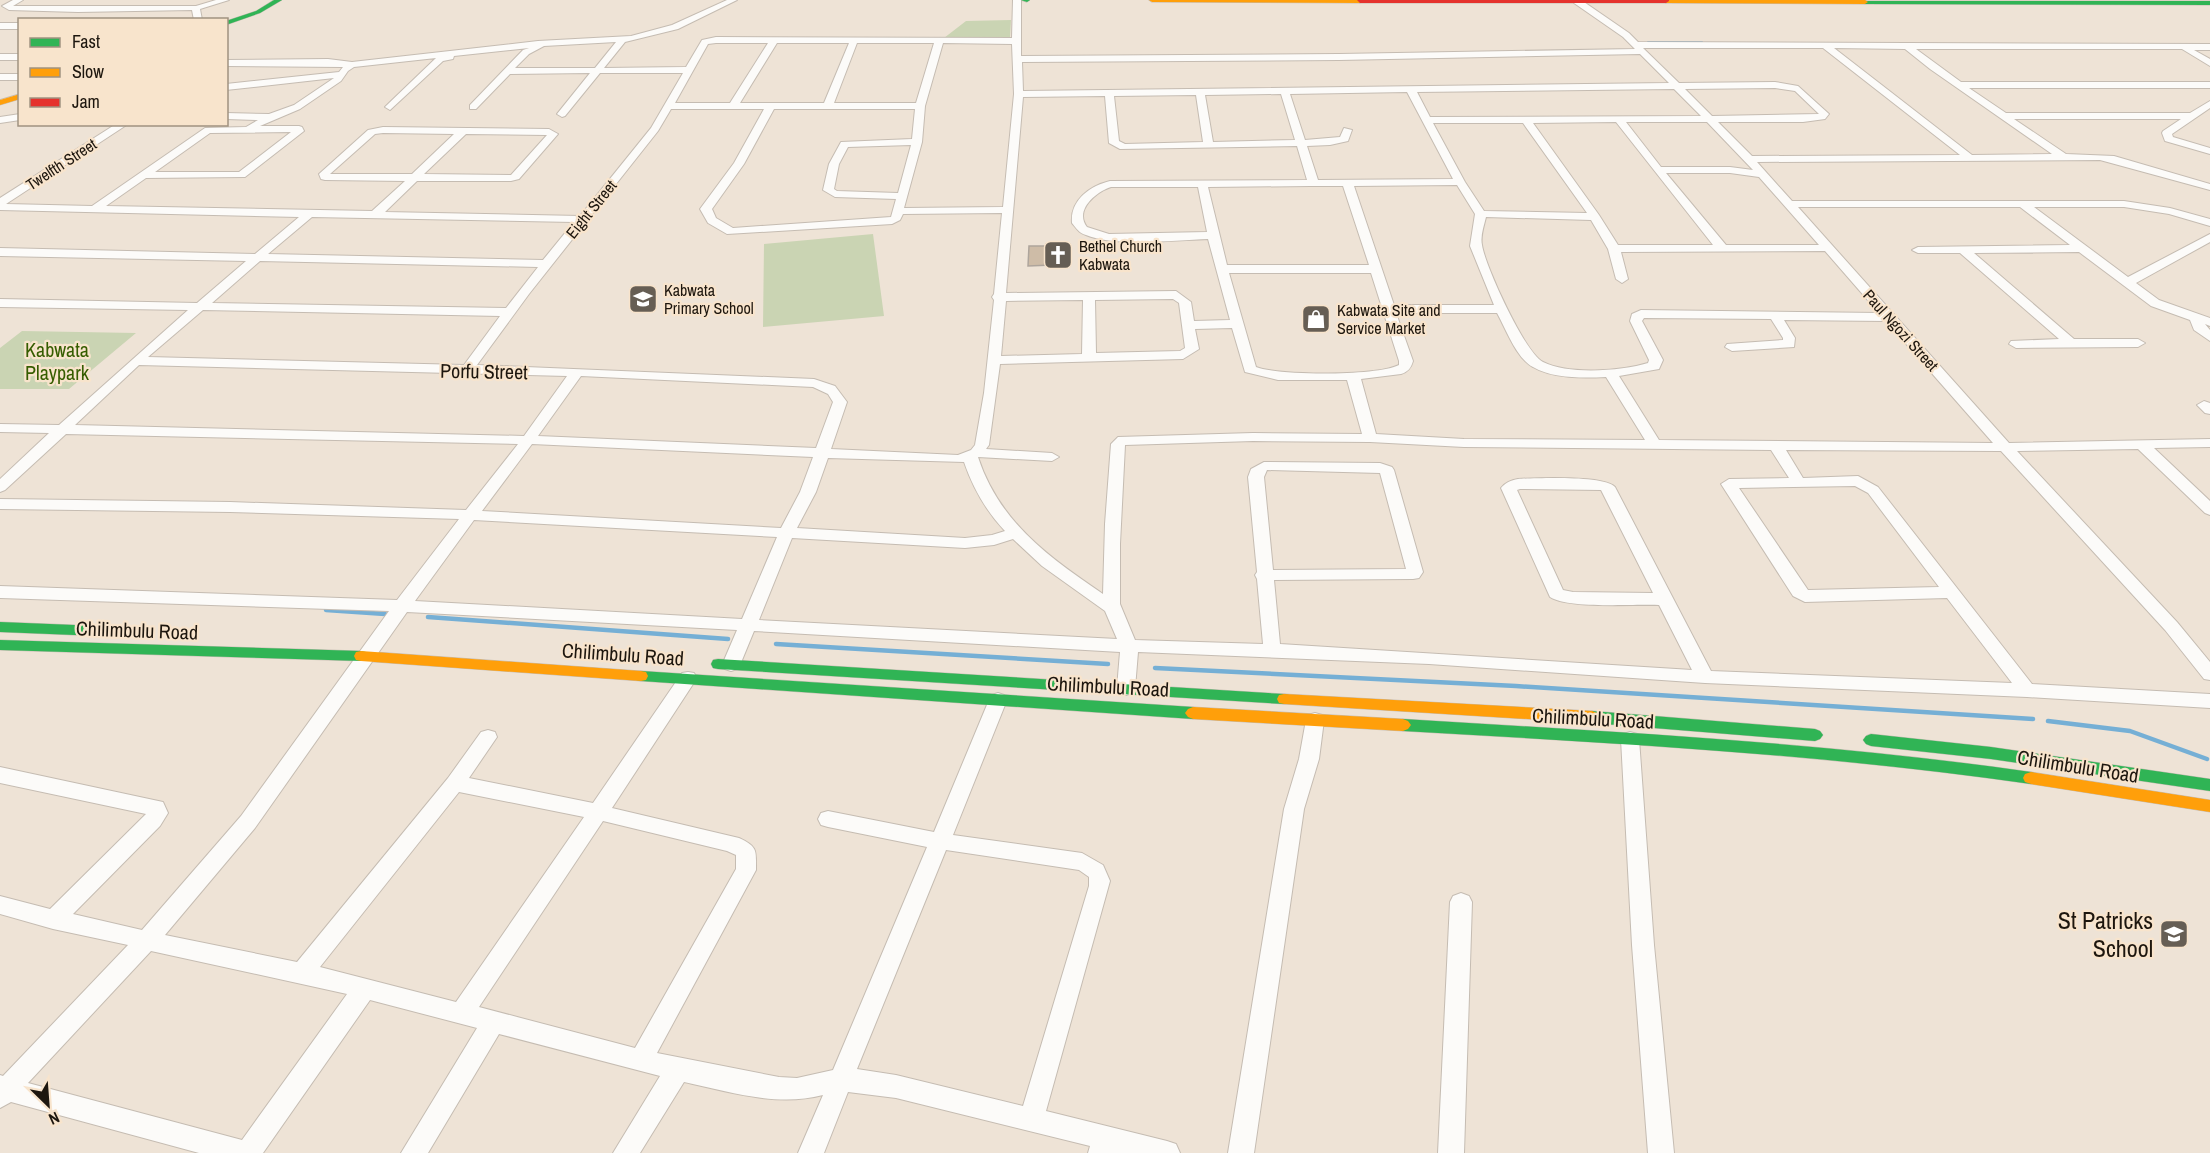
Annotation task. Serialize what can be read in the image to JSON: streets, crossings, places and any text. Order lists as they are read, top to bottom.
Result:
{
  "streets": {
    "main road": ["Chilimbulu Road"],
    "street": [
      "Twelfth Street",
      "Eight Street",
      "Paul Ngozi Street",
      "Porfu Street"
    ]
  },
  "crossings": [
    ["Eight Street", "Porfu Street"]
  ],
  "parks": ["Kabwata Playpark"],
  "places": {
    "church": ["Bethel Church Kabwata"],
    "school or university": ["Kabwata Primary School", "St Patricks School"],
    "shop": ["Kabwata Site and Service Market"]
  },
  "legend": ["Fast", "Slow", "Jam"],
  "north": "bottom right"
}
